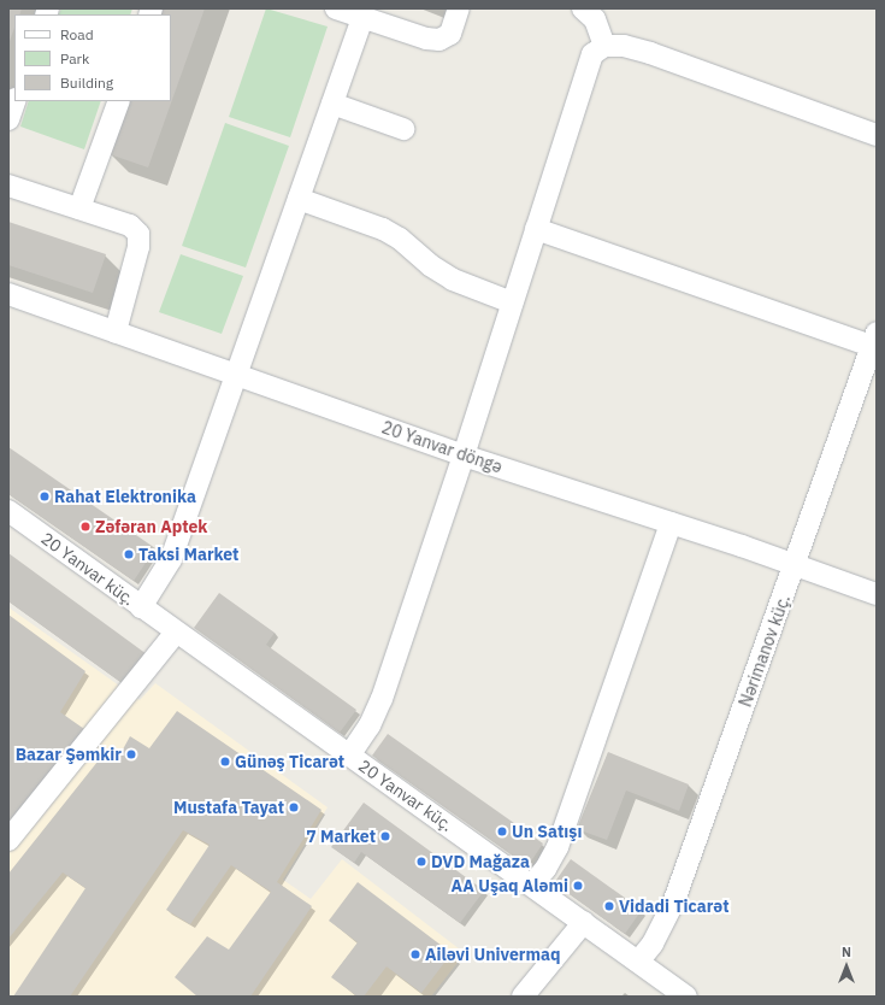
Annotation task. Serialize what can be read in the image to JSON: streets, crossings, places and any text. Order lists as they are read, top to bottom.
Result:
{
  "streets": {
    "street": ["20 Yanvar döngə", "20 Yanvar küç.", "Nərimanov küç."]
  },
  "crossings": [
    ["20 Yanvar döngə", "Nərimanov küç."],
    ["20 Yanvar küç.", "Nərimanov küç."]
  ],
  "places": [
    "Rahat Elektronika",
    "Zəfəran Aptek",
    "Taksi Market",
    "Bazar Şəmkir",
    "Günəş Ticarət",
    "Mustafa Tayat",
    "Un Satışı",
    "7 Market",
    "DVD Mağaza",
    "AA Uşaq Aləmi",
    "Vidadi Ticarət",
    "Ailəvi Univermaq"
  ],
  "legend": ["Road", "Park", "Building"],
  "north": "top"
}
